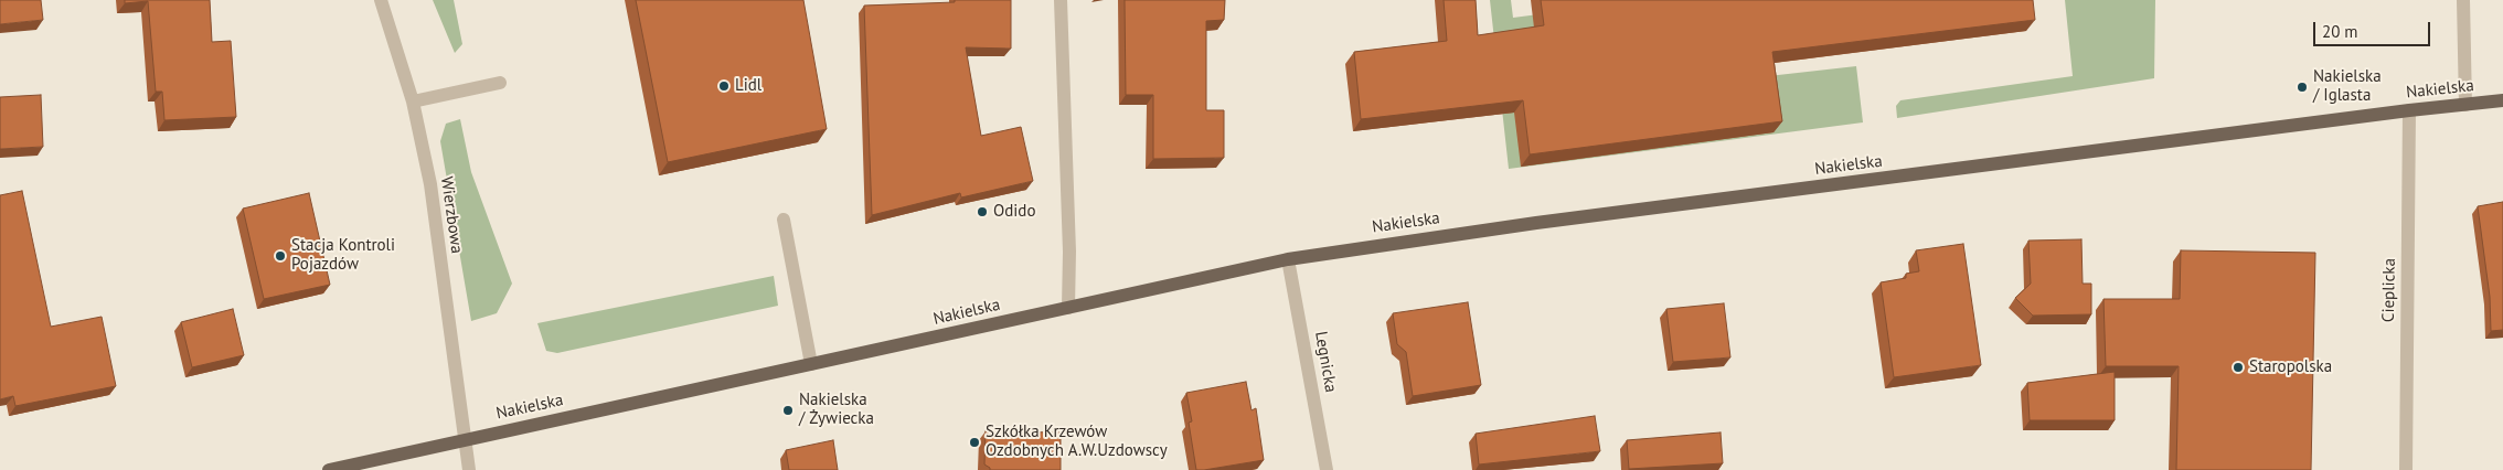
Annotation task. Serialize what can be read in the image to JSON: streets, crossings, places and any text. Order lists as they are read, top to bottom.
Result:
{
  "streets": {
    "main road": ["Nakielska"],
    "street": ["Wierzbowa", "Cieplicka", "Legnicka"]
  },
  "crossings": [
    ["Nakielska", "Wierzbowa"],
    ["Nakielska", "Cieplicka"],
    ["Nakielska", "Legnicka"]
  ],
  "places": [
    "Lidl",
    "Nakielska / Iglasta",
    "Odido",
    "Stacja Kontroli Pojazdów",
    "Staropolska",
    "Nakielska / Żywiecka",
    "Szkółka Krzewów Ozdobnych A.W.Uzdowscy"
  ],
  "scale_bar": "20 m"
}
